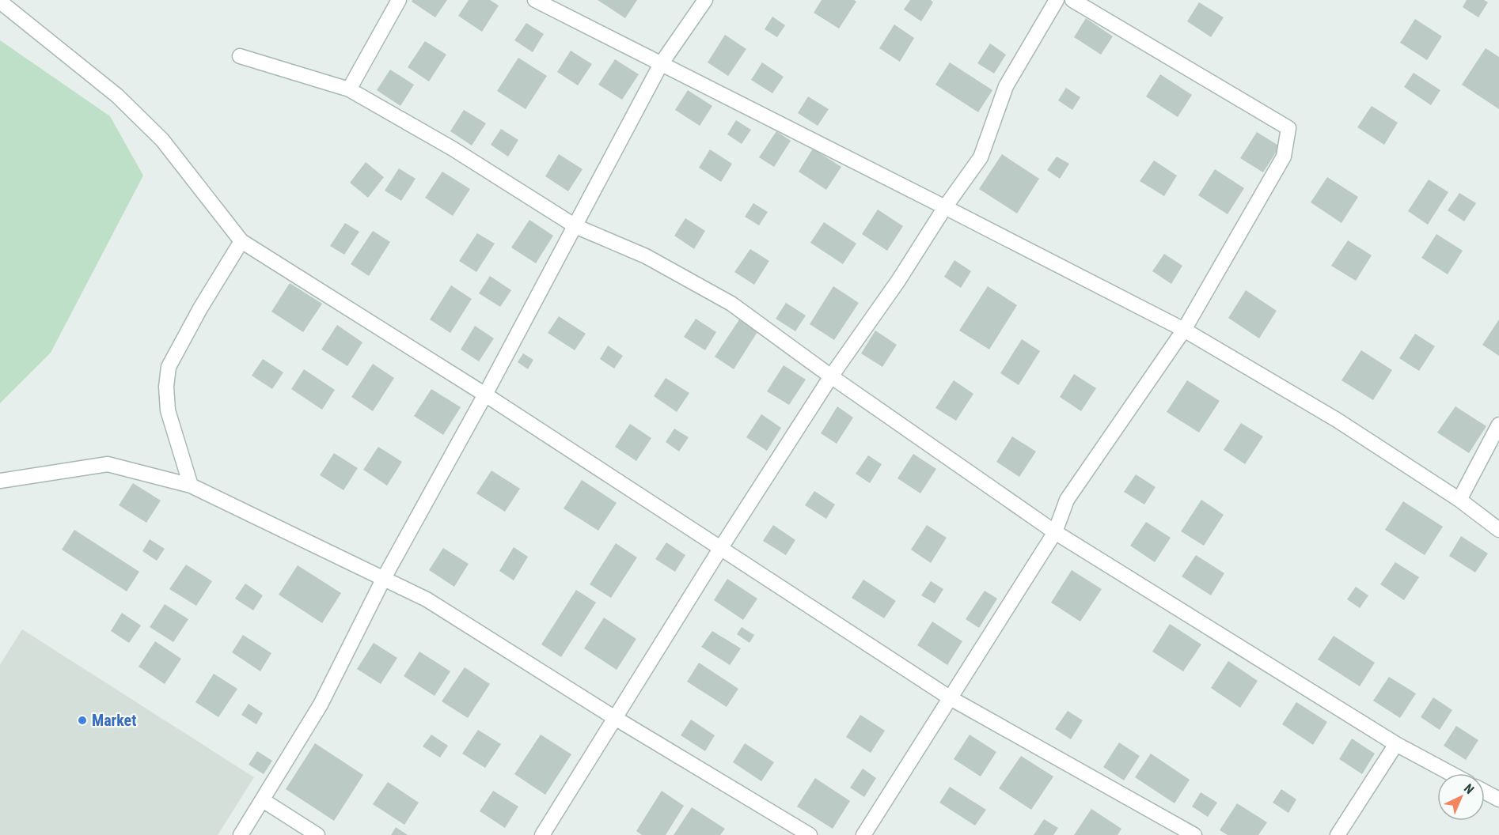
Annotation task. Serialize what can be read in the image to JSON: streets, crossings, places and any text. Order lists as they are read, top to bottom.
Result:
{
  "places": ["Market"],
  "north": "top right"
}
